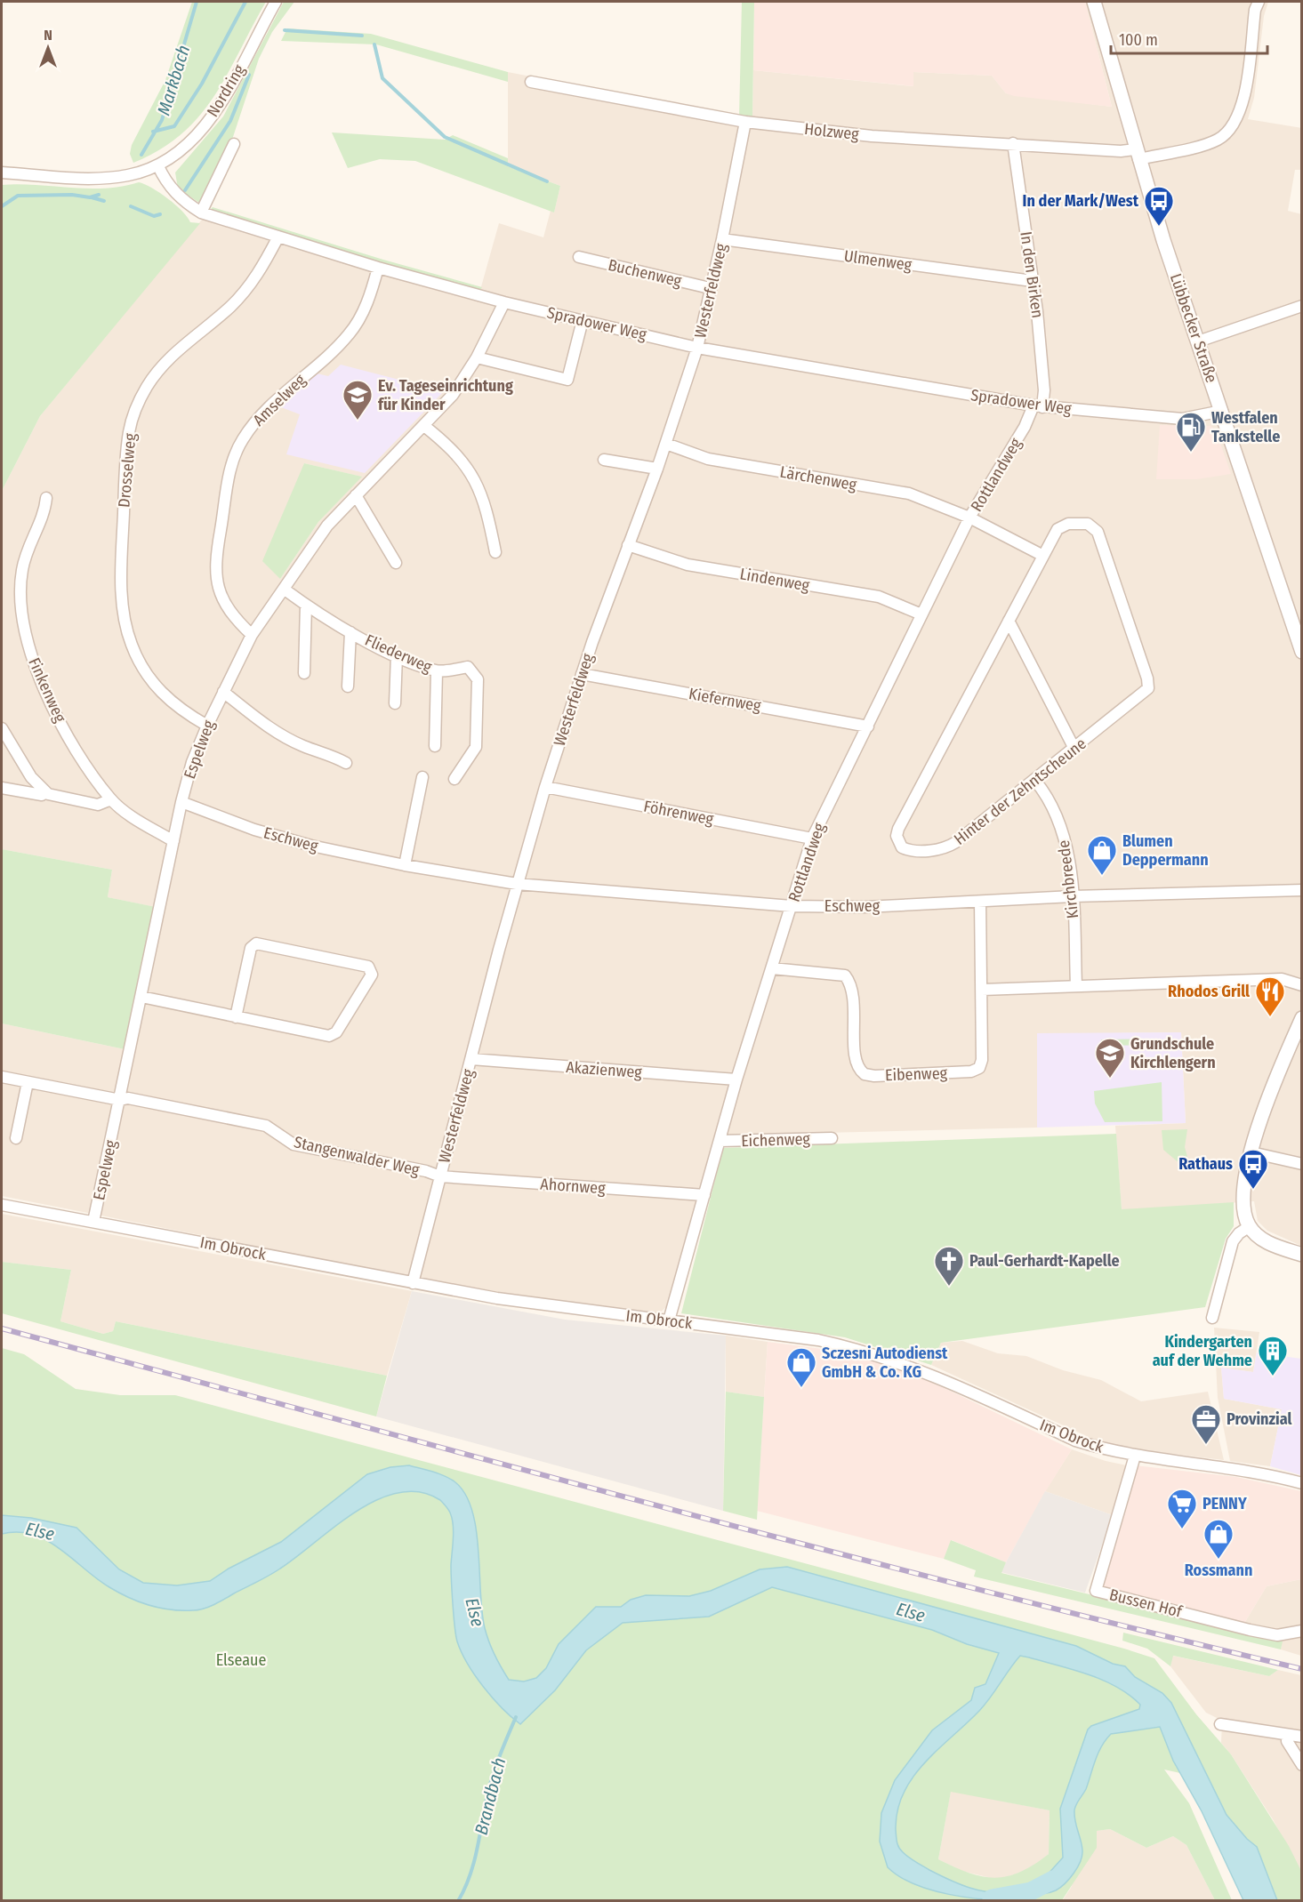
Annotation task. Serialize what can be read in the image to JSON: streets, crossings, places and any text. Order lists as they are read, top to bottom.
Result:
{
  "streets": {
    "street": [
      "Nordring",
      "Holzweg",
      "Ulmenweg",
      "Buchenweg",
      "In den Birken",
      "Westerfeldweg",
      "Spradower Weg",
      "Lübbecker Straße",
      "Amselweg",
      "Drosselweg",
      "Rottlandweg",
      "Lärchenweg",
      "Lindenweg",
      "Fliederweg",
      "Finkenweg",
      "Kiefernweg",
      "Espelweg",
      "Hinter der Zehntscheune",
      "Föhrenweg",
      "Eschweg",
      "Kirchbreede",
      "Akazienweg",
      "Eibenweg",
      "Eichenweg",
      "Stangenwalder Weg",
      "Ahornweg",
      "Im Obrock",
      "Bussen Hof"
    ]
  },
  "crossings": [
    ["Nordring", "Spradower Weg"],
    ["Holzweg", "In den Birken"],
    ["Holzweg", "Westerfeldweg"],
    ["Holzweg", "Lübbecker Straße"],
    ["Ulmenweg", "In den Birken"],
    ["Ulmenweg", "Westerfeldweg"],
    ["Buchenweg", "Westerfeldweg"],
    ["In den Birken", "Spradower Weg"],
    ["In den Birken", "Rottlandweg"],
    ["Westerfeldweg", "Spradower Weg"],
    ["Westerfeldweg", "Lärchenweg"],
    ["Westerfeldweg", "Lindenweg"],
    ["Westerfeldweg", "Kiefernweg"],
    ["Westerfeldweg", "Föhrenweg"],
    ["Westerfeldweg", "Eschweg"],
    ["Westerfeldweg", "Akazienweg"],
    ["Westerfeldweg", "Stangenwalder Weg"],
    ["Westerfeldweg", "Ahornweg"],
    ["Westerfeldweg", "Im Obrock"],
    ["Spradower Weg", "Lübbecker Straße"],
    ["Spradower Weg", "Amselweg"],
    ["Spradower Weg", "Drosselweg"],
    ["Spradower Weg", "Rottlandweg"],
    ["Spradower Weg", "Espelweg"],
    ["Amselweg", "Espelweg"],
    ["Drosselweg", "Espelweg"],
    ["Rottlandweg", "Lärchenweg"],
    ["Rottlandweg", "Lindenweg"],
    ["Rottlandweg", "Kiefernweg"],
    ["Rottlandweg", "Föhrenweg"],
    ["Rottlandweg", "Eschweg"],
    ["Rottlandweg", "Akazienweg"],
    ["Rottlandweg", "Eibenweg"],
    ["Rottlandweg", "Eichenweg"],
    ["Rottlandweg", "Ahornweg"],
    ["Rottlandweg", "Im Obrock"],
    ["Lärchenweg", "Hinter der Zehntscheune"],
    ["Fliederweg", "Espelweg"],
    ["Finkenweg", "Espelweg"],
    ["Espelweg", "Eschweg"],
    ["Espelweg", "Stangenwalder Weg"],
    ["Espelweg", "Im Obrock"],
    ["Hinter der Zehntscheune", "Kirchbreede"],
    ["Eschweg", "Kirchbreede"],
    ["Eschweg", "Eibenweg"],
    ["Stangenwalder Weg", "Ahornweg"],
    ["Im Obrock", "Bussen Hof"]
  ],
  "water": ["Markbach", "Else", "Brandbach"],
  "parks": ["Elseaue"],
  "places": {
    "bus stop": ["In der Mark/West", "Rathaus"],
    "school or university": ["Ev. Tageseinrichtung für Kinder", "Grundschule Kirchlengern"],
    "fuel station": ["Westfalen Tankstelle"],
    "shop": ["Blumen Deppermann", "Sczesni Autodienst GmbH & Co. KG", "Rossmann"],
    "restaurant": ["Rhodos Grill"],
    "church": ["Paul-Gerhardt-Kapelle"],
    "building": ["Kindergarten auf der Wehme"],
    "office": ["Provinzial"],
    "supermarket": ["PENNY"]
  },
  "scale_bar": "100 m",
  "north": "top"
}
